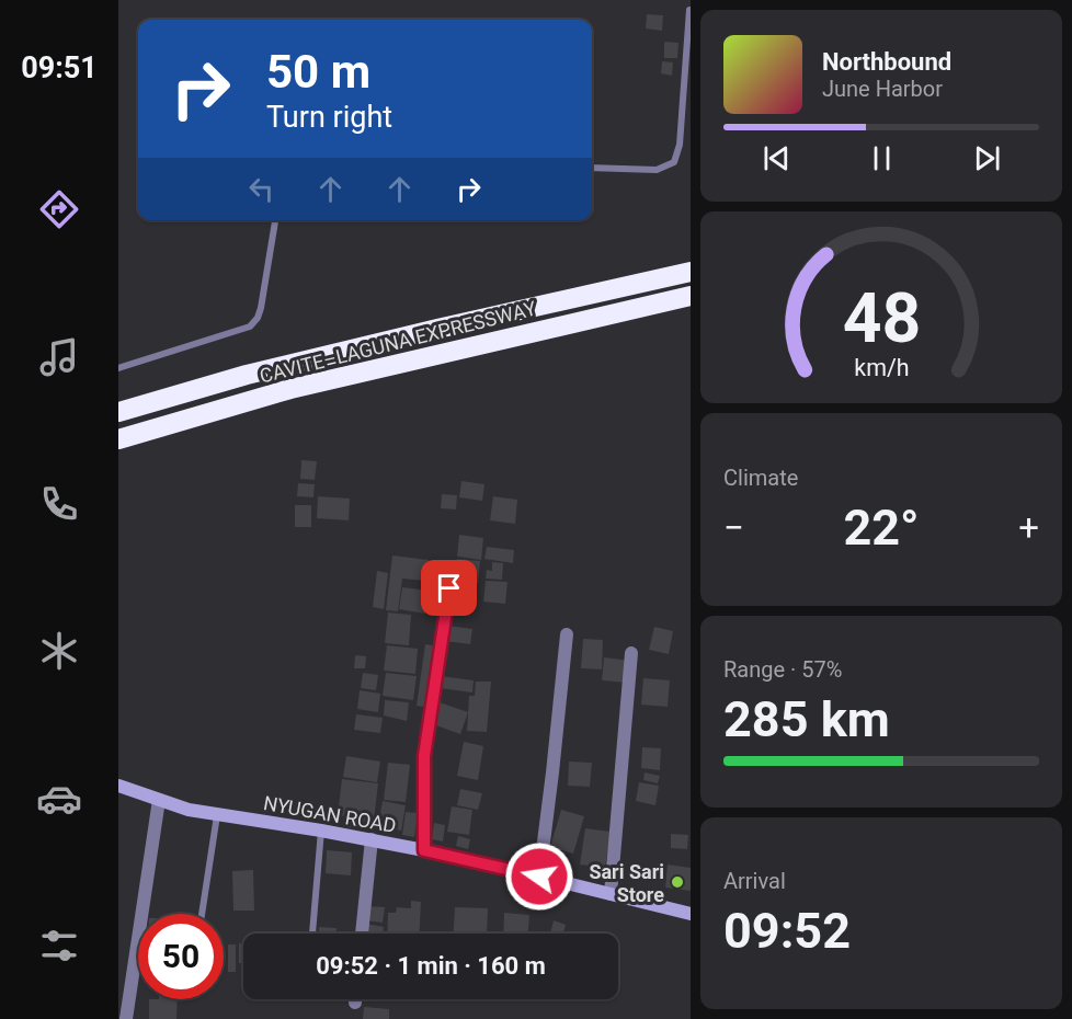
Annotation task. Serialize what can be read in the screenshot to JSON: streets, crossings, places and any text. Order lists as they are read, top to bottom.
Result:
{
  "streets": {
    "highway": ["CAVITE–LAGUNA EXPRESSWAY"],
    "main road": ["NYUGAN ROAD"]
  },
  "places": ["Sari Sari Store"],
  "page": {
    "tabs": "09:51",
    "turn": ["50 m", "Turn right"],
    "song": ["Northbound", "June Harbor"],
    "tile": [
      "Climate",
      ["Range · 57%", "285 km"],
      ["Arrival", "09:52"]
    ],
    "heat": ["−", "22°", "+"],
    "limit": "50",
    "trip": "09:52 · 1 min · 160 m",
    "gauge": ["48", "km/h"]
  }
}
